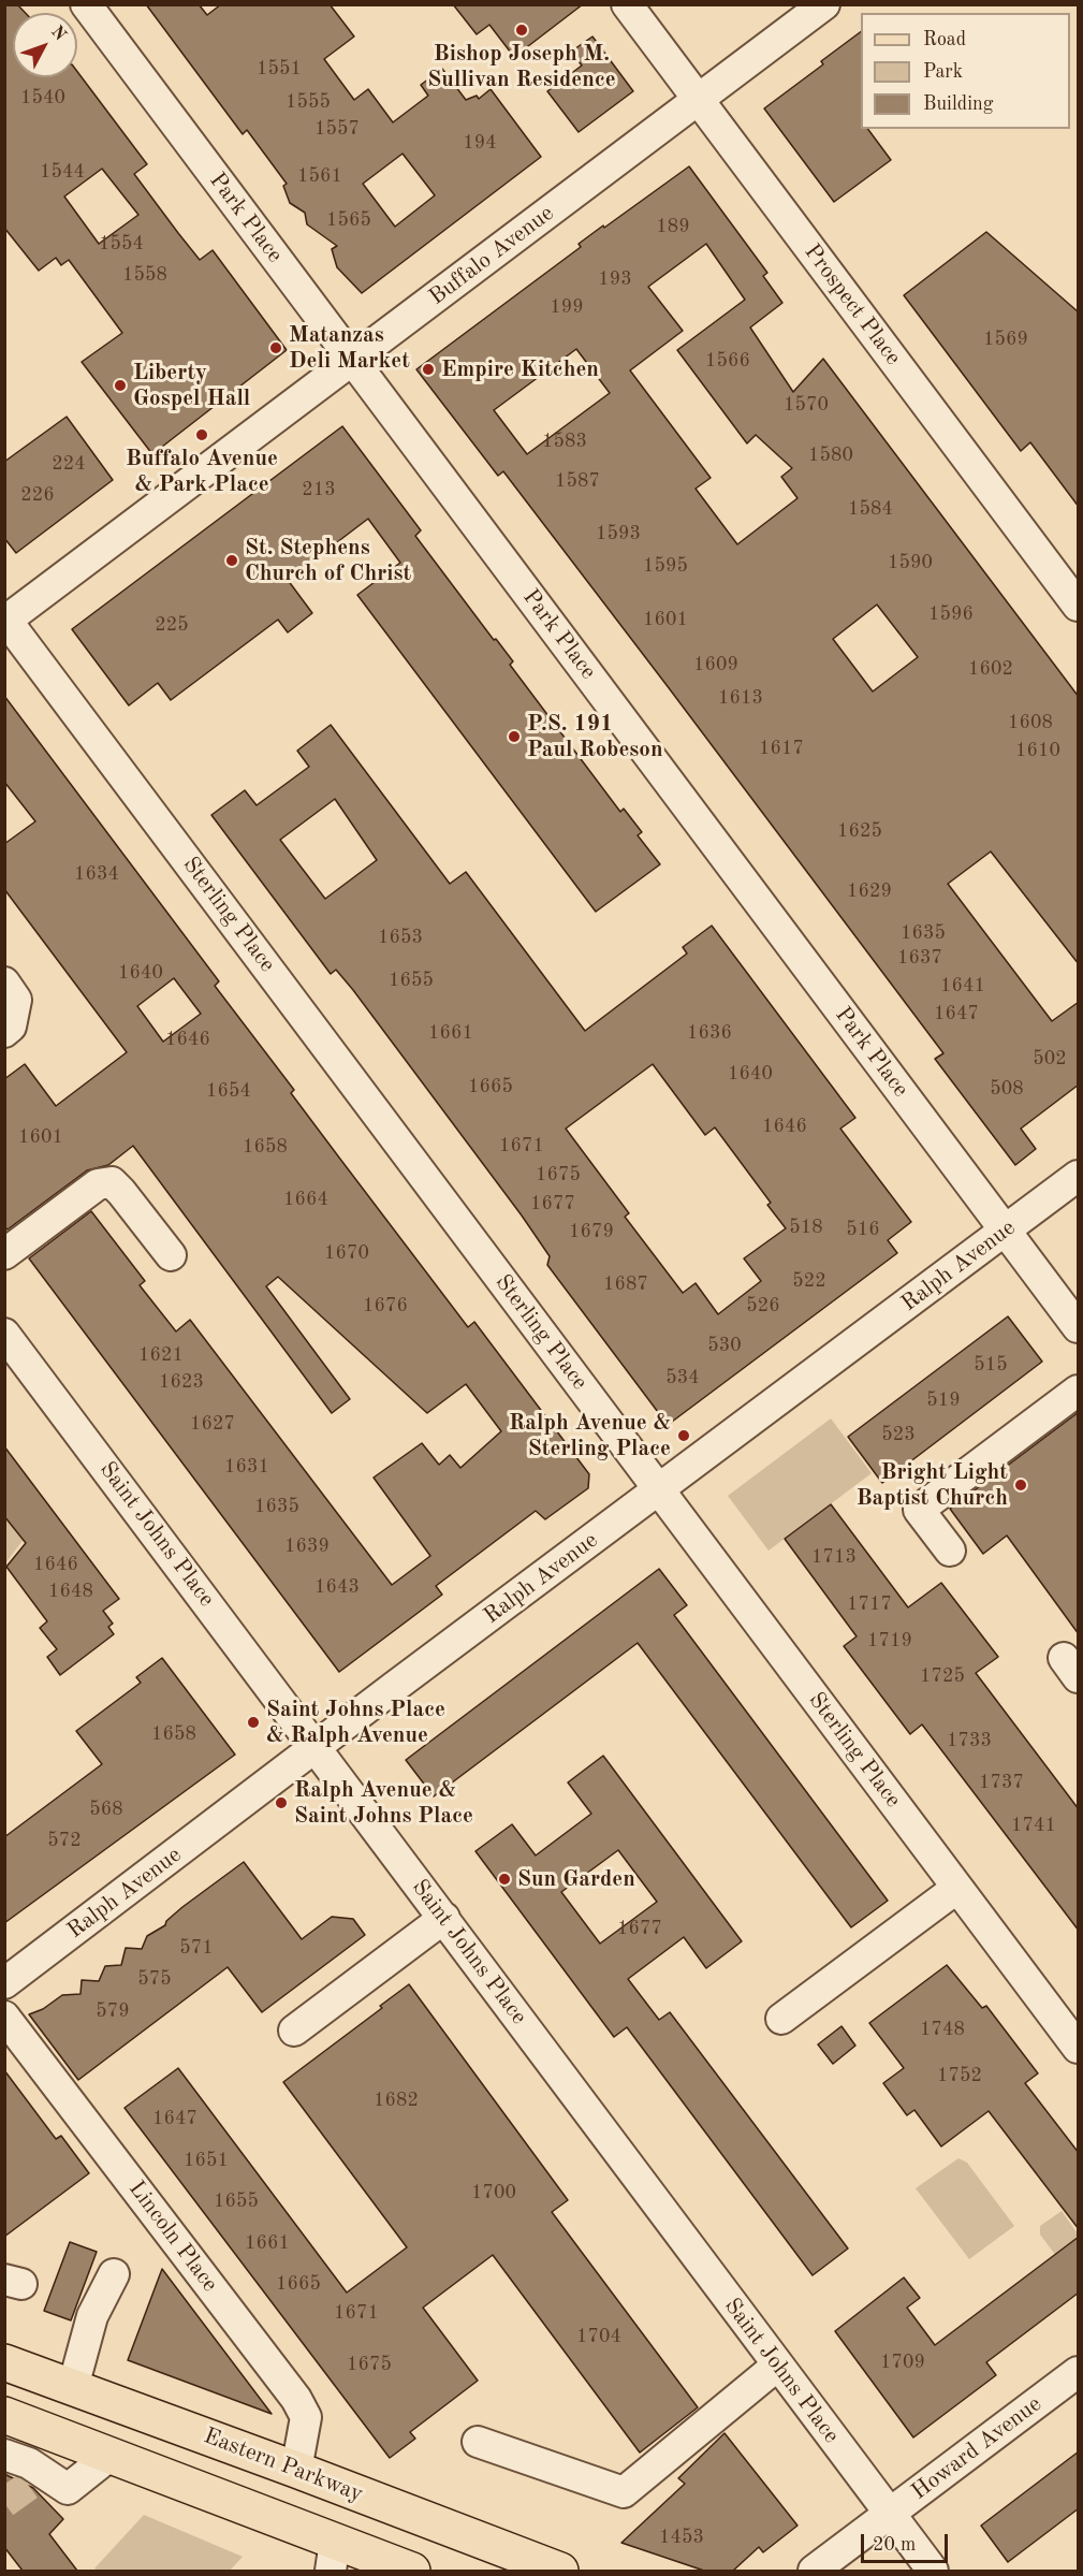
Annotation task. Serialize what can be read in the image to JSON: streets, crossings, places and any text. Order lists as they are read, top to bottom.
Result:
{
  "streets": {
    "main road": ["Eastern Parkway"],
    "street": [
      "Park Place",
      "Buffalo Avenue",
      "Prospect Place",
      "Sterling Place",
      "Ralph Avenue",
      "Saint Johns Place",
      "Lincoln Place",
      "Howard Avenue"
    ]
  },
  "crossings": [
    ["Park Place", "Buffalo Avenue"],
    ["Park Place", "Ralph Avenue"],
    ["Buffalo Avenue", "Prospect Place"],
    ["Buffalo Avenue", "Sterling Place"],
    ["Sterling Place", "Ralph Avenue"],
    ["Ralph Avenue", "Saint Johns Place"],
    ["Saint Johns Place", "Howard Avenue"],
    ["Lincoln Place", "Eastern Parkway"]
  ],
  "places": [
    "Bishop Joseph M. Sullivan Residence",
    "Matanzas Deli Market",
    "Empire Kitchen",
    "Liberty Gospel Hall",
    "Buffalo Avenue & Park Place",
    "St. Stephens Church of Christ",
    "P.S. 191 Paul Robeson",
    "Ralph Avenue & Sterling Place",
    "Bright Light Baptist Church",
    "Saint Johns Place & Ralph Avenue",
    "Ralph Avenue & Saint Johns Place",
    "Sun Garden"
  ],
  "house_numbers": [
    "1551",
    "1540",
    "1555",
    "1557",
    "194",
    "1544",
    "1561",
    "1565",
    "189",
    "1554",
    "1558",
    "193",
    "199",
    "1569",
    "1566",
    "1570",
    "1583",
    "1580",
    "224",
    "1587",
    "213",
    "226",
    "1584",
    "1593",
    "1590",
    "1595",
    "1596",
    "1601",
    "225",
    "1609",
    "1602",
    "1613",
    "1608",
    "1617",
    "1610",
    "1625",
    "1634",
    "1629",
    "1635",
    "1653",
    "1637",
    "1640",
    "1655",
    "1641",
    "1647",
    "1661",
    "1636",
    "1646",
    "502",
    "1640",
    "1665",
    "508",
    "1654",
    "1646",
    "1601",
    "1671",
    "1658",
    "1675",
    "1664",
    "1677",
    "518",
    "516",
    "1679",
    "1670",
    "522",
    "1687",
    "1676",
    "526",
    "530",
    "1621",
    "515",
    "534",
    "1623",
    "519",
    "1627",
    "523",
    "1631",
    "1635",
    "1639",
    "1713",
    "1646",
    "1643",
    "1648",
    "1717",
    "1719",
    "1725",
    "1658",
    "1733",
    "1737",
    "568",
    "1741",
    "572",
    "1677",
    "571",
    "575",
    "579",
    "1748",
    "1752",
    "1682",
    "1647",
    "1651",
    "1700",
    "1655",
    "1661",
    "1665",
    "1671",
    "1704",
    "1709",
    "1675",
    "1453"
  ],
  "legend": ["Road", "Park", "Building"],
  "scale_bar": "20 m",
  "north": "top right"
}
